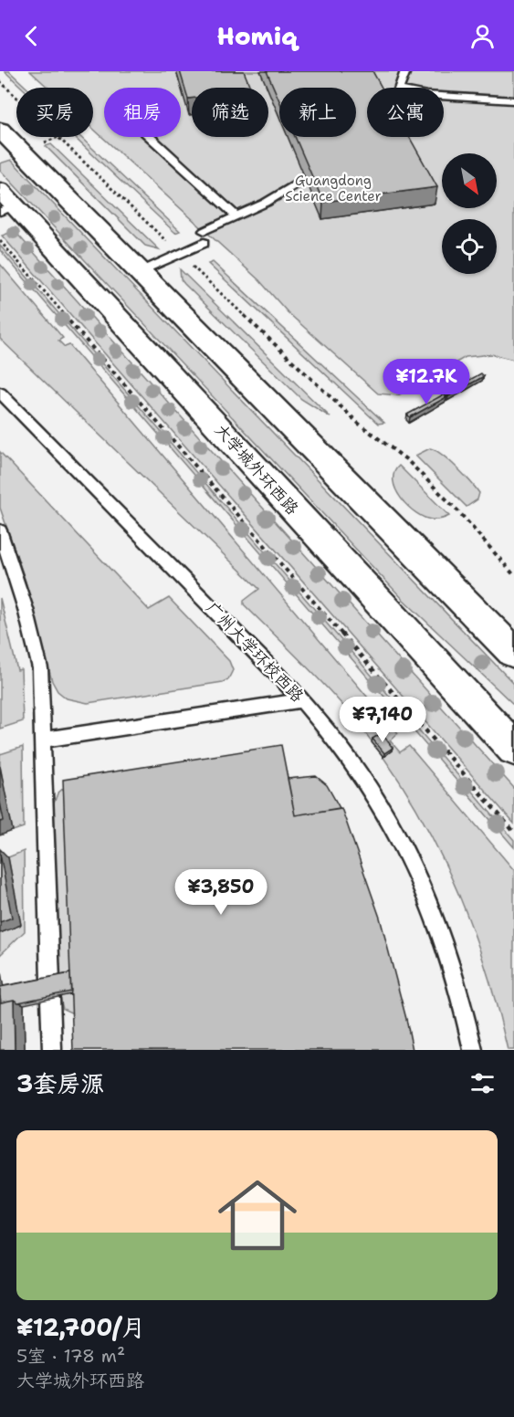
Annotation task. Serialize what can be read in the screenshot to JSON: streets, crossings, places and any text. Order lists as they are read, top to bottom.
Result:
{
  "streets": {
    "main road": ["大学城外环西路"],
    "lane": ["广州大学环校西路"]
  },
  "parks": ["Guangdong Science Center"],
  "north": "bottom right",
  "page": {
    "header": "Homiq",
    "chip": [
      "买房",
      "租房",
      "筛选",
      "新上",
      "公寓"
    ],
    "price": ["¥12.7K", "¥7,140", "¥3,850"],
    "heading": "3套房源",
    "list": [
      {
        "name": "¥12,700/月",
        "note": "5室 · 178 m² · 大学城外环西路"
      }
    ]
  }
}
